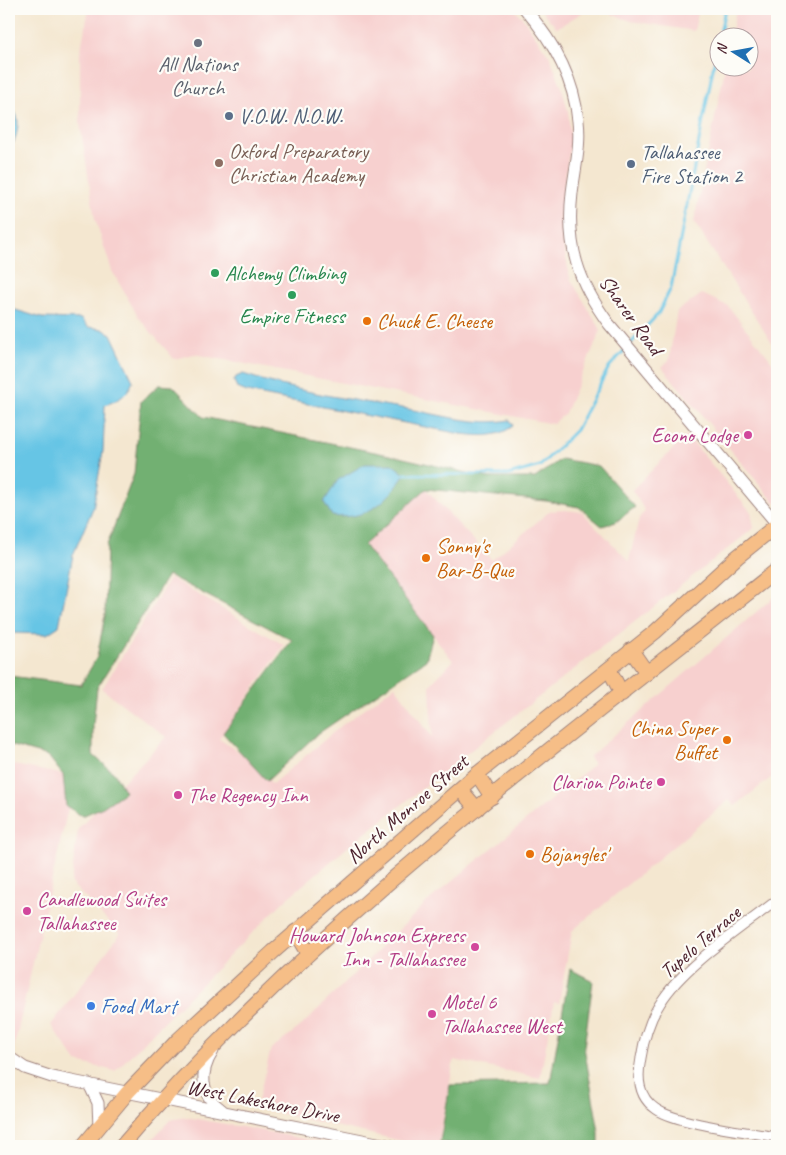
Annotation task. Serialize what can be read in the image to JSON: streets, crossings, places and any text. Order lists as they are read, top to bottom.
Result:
{
  "streets": {
    "main road": ["North Monroe Street"],
    "street": ["Sharer Road", "Tupelo Terrace", "West Lakeshore Drive"]
  },
  "crossings": [
    ["Sharer Road", "North Monroe Street"],
    ["North Monroe Street", "West Lakeshore Drive"]
  ],
  "places": [
    "All Nations Church",
    "V.O.W. N.O.W.",
    "Oxford Preparatory Christian Academy",
    "Tallahassee Fire Station 2",
    "Alchemy Climbing",
    "Empire Fitness",
    "Chuck E. Cheese",
    "Econo Lodge",
    "Sonny's Bar-B-Que",
    "China Super Buffet",
    "Clarion Pointe",
    "The Regency Inn",
    "Bojangles'",
    "Candlewood Suites Tallahassee",
    "Howard Johnson Express Inn - Tallahassee",
    "Food Mart",
    "Motel 6 Tallahassee West"
  ],
  "north": "left"
}
